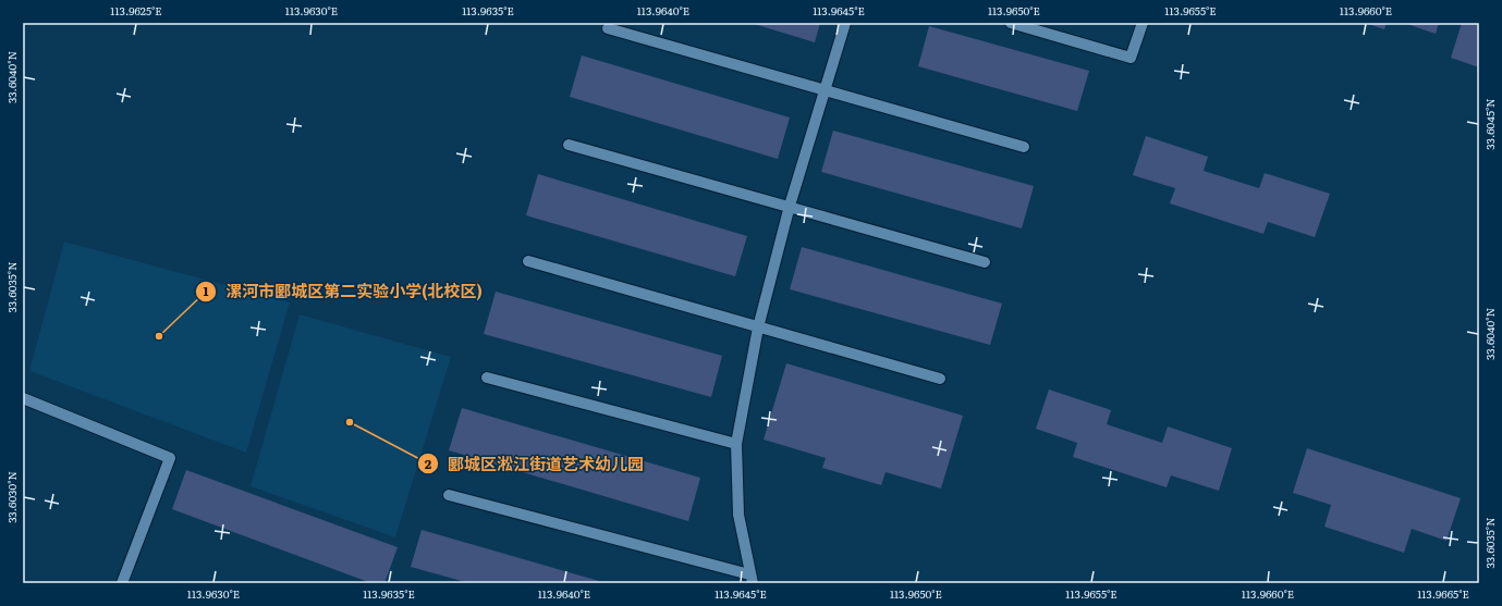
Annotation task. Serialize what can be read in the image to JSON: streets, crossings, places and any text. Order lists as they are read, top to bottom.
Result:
{
  "places": ["漯河市郾城区第二实验小学(北校区)", "郾城区淞江街道艺术幼儿园"],
  "coordinates": [
    "113.9625°E",
    "113.9630°E",
    "113.9635°E",
    "113.9640°E",
    "113.9645°E",
    "113.9650°E",
    "113.9655°E",
    "113.9660°E",
    "33.6040°N",
    "33.6045°N",
    "33.6035°N",
    "33.6030°N",
    "113.9665°E"
  ]
}
